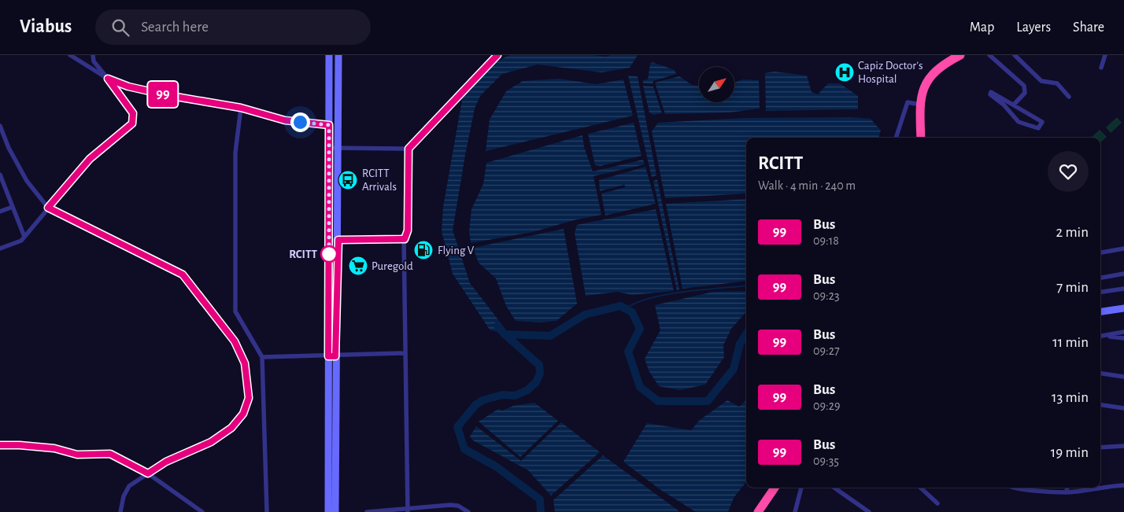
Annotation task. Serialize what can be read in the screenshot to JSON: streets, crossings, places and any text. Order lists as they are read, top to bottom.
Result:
{
  "places": {
    "hospital": ["Capiz Doctor's Hospital"],
    "bus stop": ["RCITT Arrivals"],
    "fuel station": ["Flying V"],
    "other": ["RCITT"],
    "supermarket": ["Puregold"]
  },
  "lines": ["bus line 99"],
  "north": "top right",
  "page": {
    "header": "Viabus",
    "search": "Search here",
    "nav": ["Map", "Layers", "Share"],
    "on_map": "99",
    "heading": ["RCITT", "Walk · 4 min · 240 m"],
    "list": [
      {
        "mark": "99",
        "name": "Bus",
        "note": "09:18",
        "value": "2 min"
      },
      {
        "mark": "99",
        "name": "Bus",
        "note": "09:23",
        "value": "7 min"
      },
      {
        "mark": "99",
        "name": "Bus",
        "note": "09:27",
        "value": "11 min"
      },
      {
        "mark": "99",
        "name": "Bus",
        "note": "09:29",
        "value": "13 min"
      },
      {
        "mark": "99",
        "name": "Bus",
        "note": "09:35",
        "value": "19 min"
      }
    ]
  }
}
